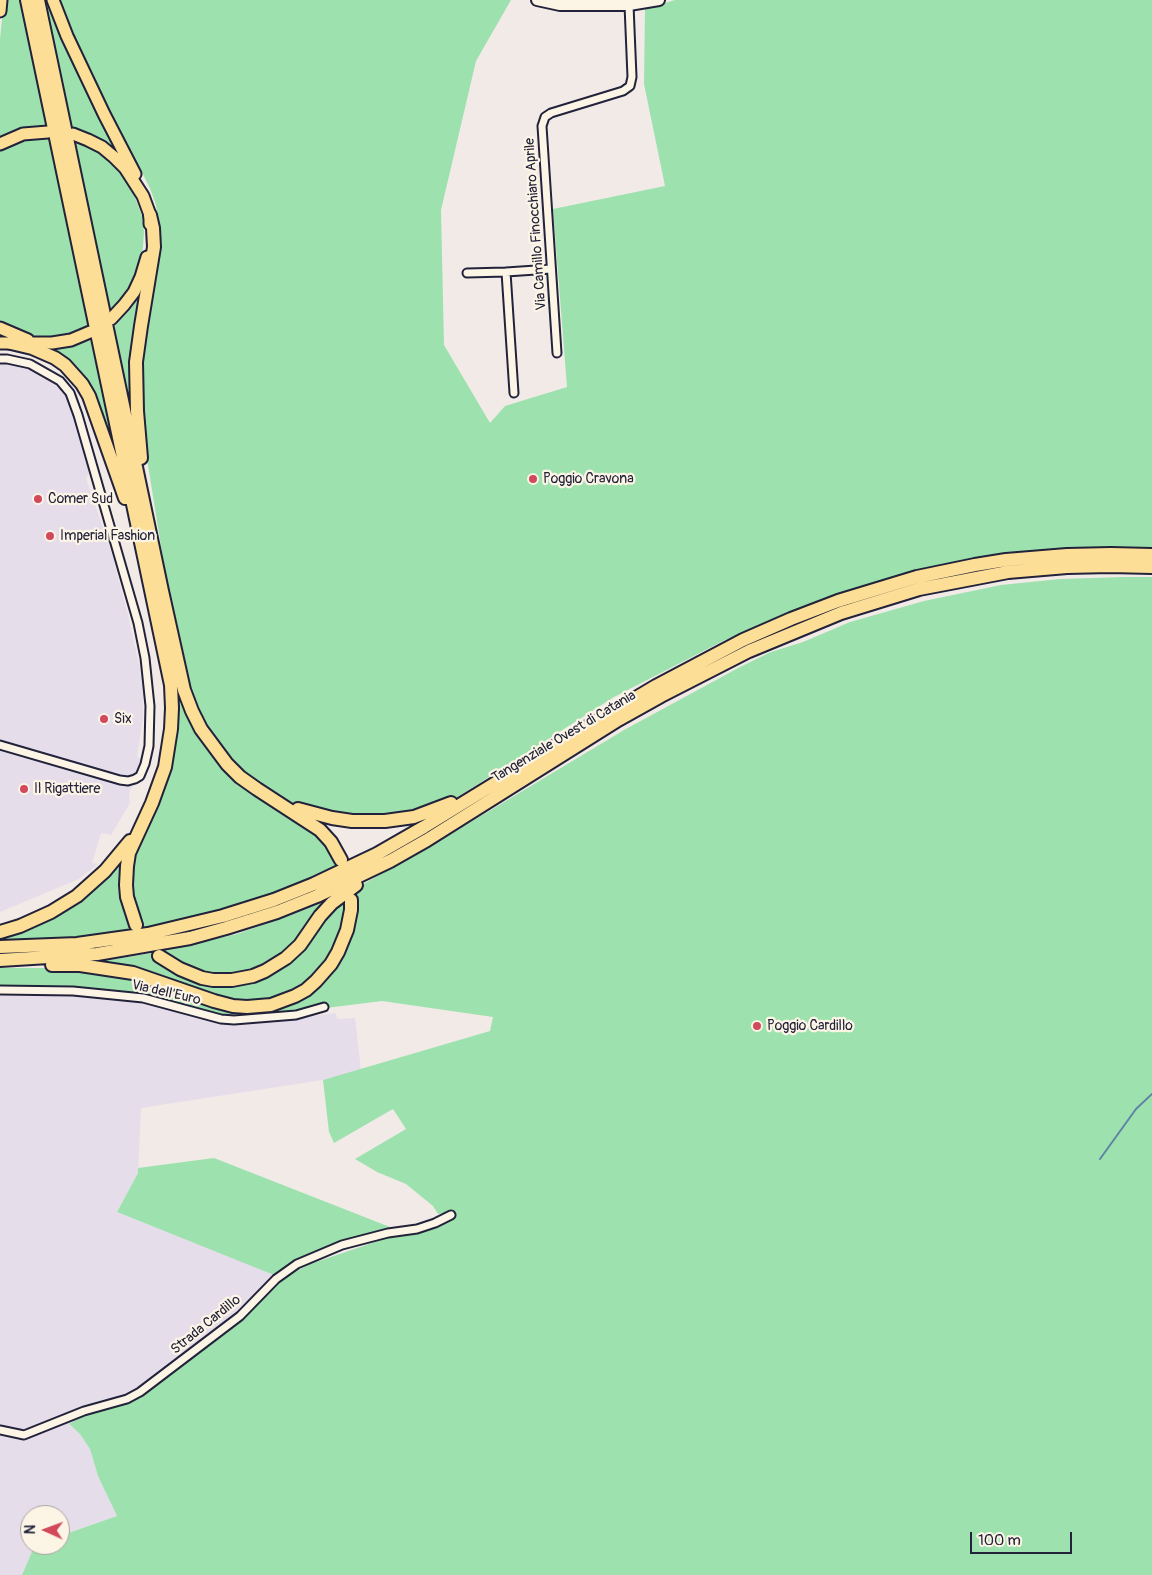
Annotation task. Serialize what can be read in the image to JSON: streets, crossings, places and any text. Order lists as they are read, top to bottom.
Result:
{
  "streets": {
    "highway": ["Tangenziale Ovest di Catania"],
    "street": ["Via Camillo Finocchiaro Aprile", "Via dell'Euro", "Strada Cardillo"]
  },
  "places": [
    "Poggio Cravona",
    "Comer Sud",
    "Imperial Fashion",
    "Six",
    "Il Rigattiere",
    "Poggio Cardillo"
  ],
  "scale_bar": "100 m",
  "north": "left"
}
